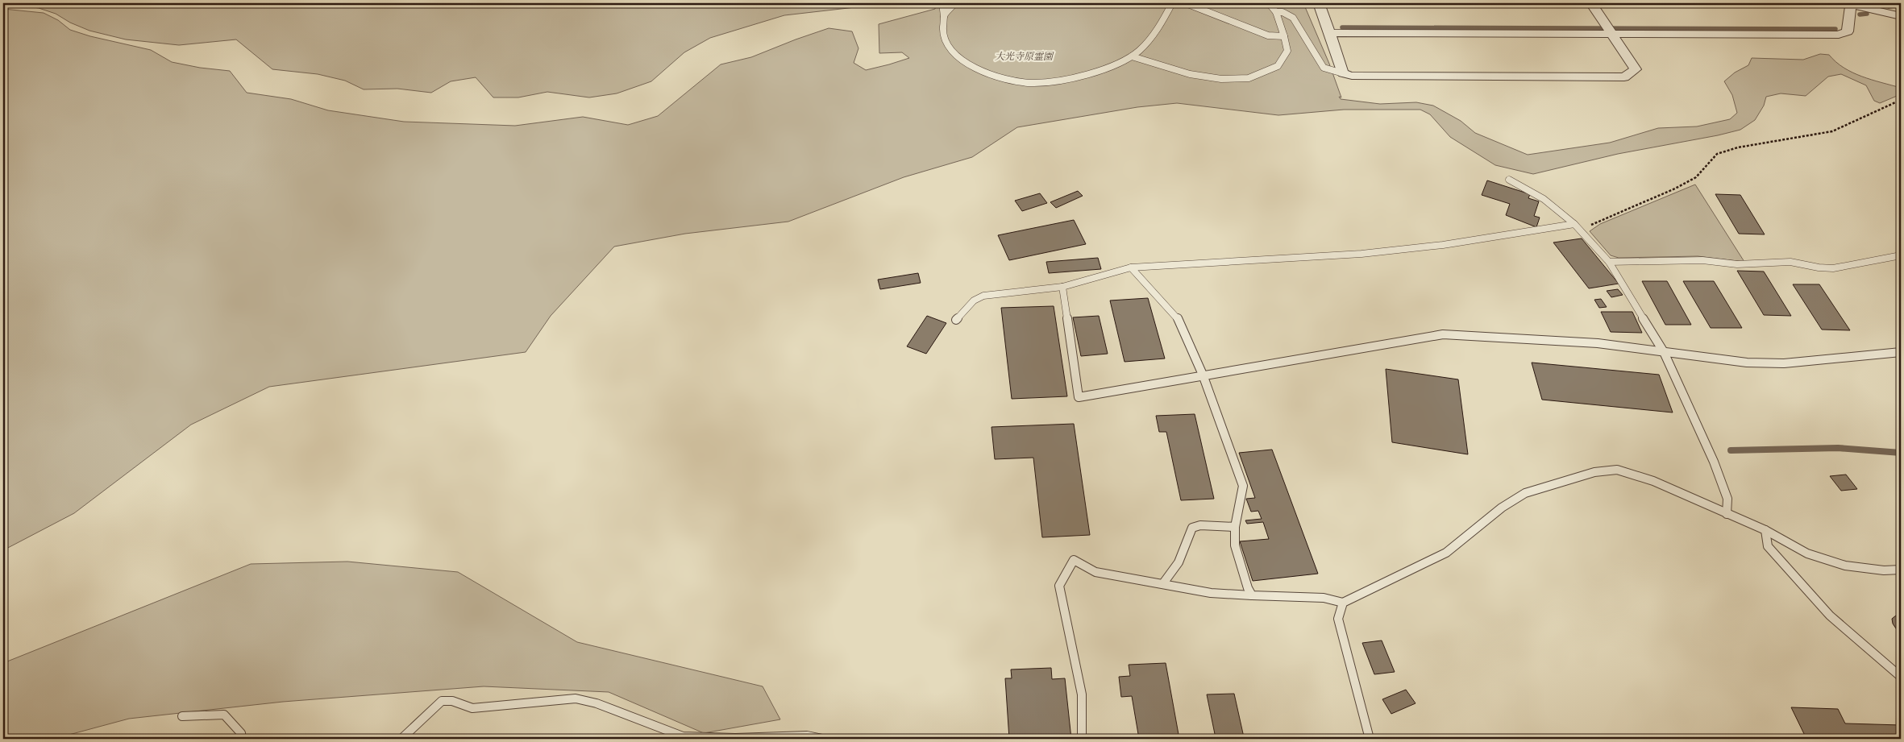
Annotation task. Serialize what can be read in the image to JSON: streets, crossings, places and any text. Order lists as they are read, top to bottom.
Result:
{
  "parks": ["大光寺原霊園"]
}
